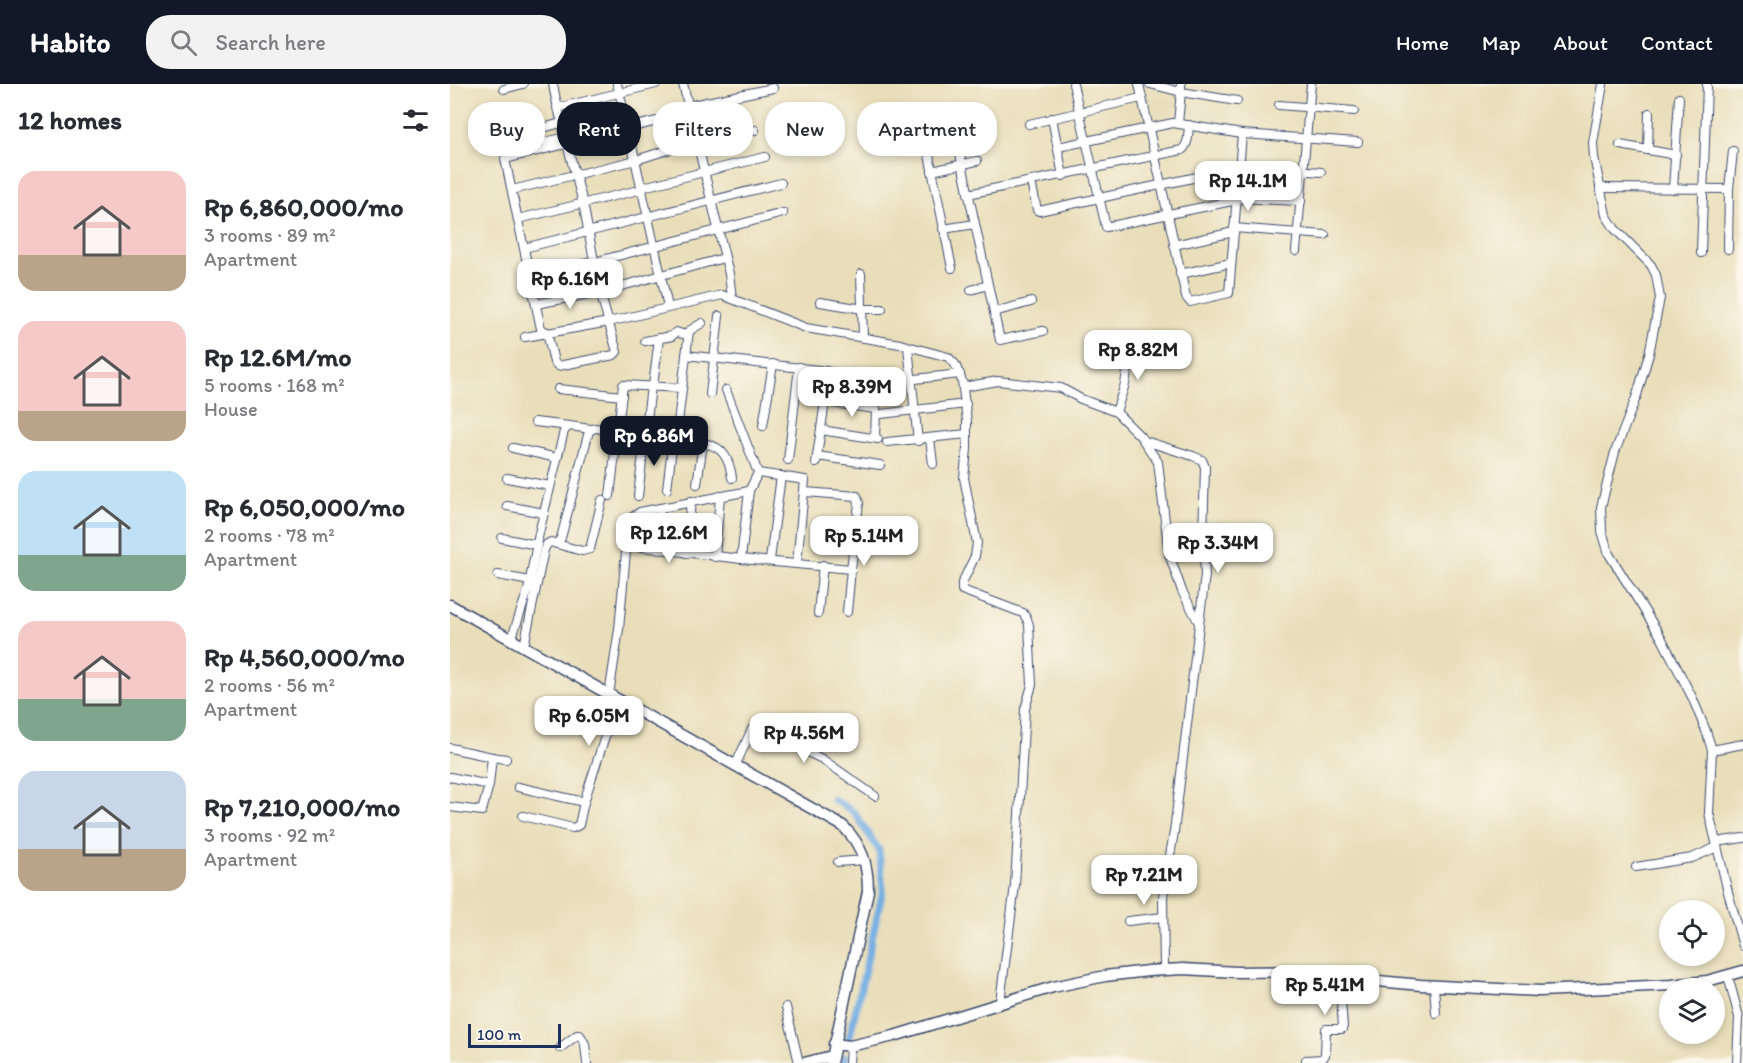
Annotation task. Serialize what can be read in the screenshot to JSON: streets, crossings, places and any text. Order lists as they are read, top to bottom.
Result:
{
  "scale_bar": "100 m",
  "page": {
    "header": "Habito",
    "search": "Search here",
    "nav": [
      "Home",
      "Map",
      "About",
      "Contact"
    ],
    "heading": "12 homes",
    "chip": [
      "Buy",
      "Rent",
      "Filters",
      "New",
      "Apartment"
    ],
    "list": [
      {
        "name": "Rp 6,860,000/mo",
        "note": "3 rooms · 89 m² · Apartment"
      },
      {
        "name": "Rp 12.6M/mo",
        "note": "5 rooms · 168 m² · House"
      },
      {
        "name": "Rp 6,050,000/mo",
        "note": "2 rooms · 78 m² · Apartment"
      },
      {
        "name": "Rp 4,560,000/mo",
        "note": "2 rooms · 56 m² · Apartment"
      },
      {
        "name": "Rp 7,210,000/mo",
        "note": "3 rooms · 92 m² · Apartment"
      }
    ],
    "price": [
      "Rp 14.1M",
      "Rp 6.16M",
      "Rp 8.82M",
      "Rp 8.39M",
      "Rp 6.86M",
      "Rp 12.6M",
      "Rp 5.14M",
      "Rp 3.34M",
      "Rp 6.05M",
      "Rp 4.56M",
      "Rp 7.21M",
      "Rp 5.41M"
    ],
    "scale": "100 m"
  }
}
